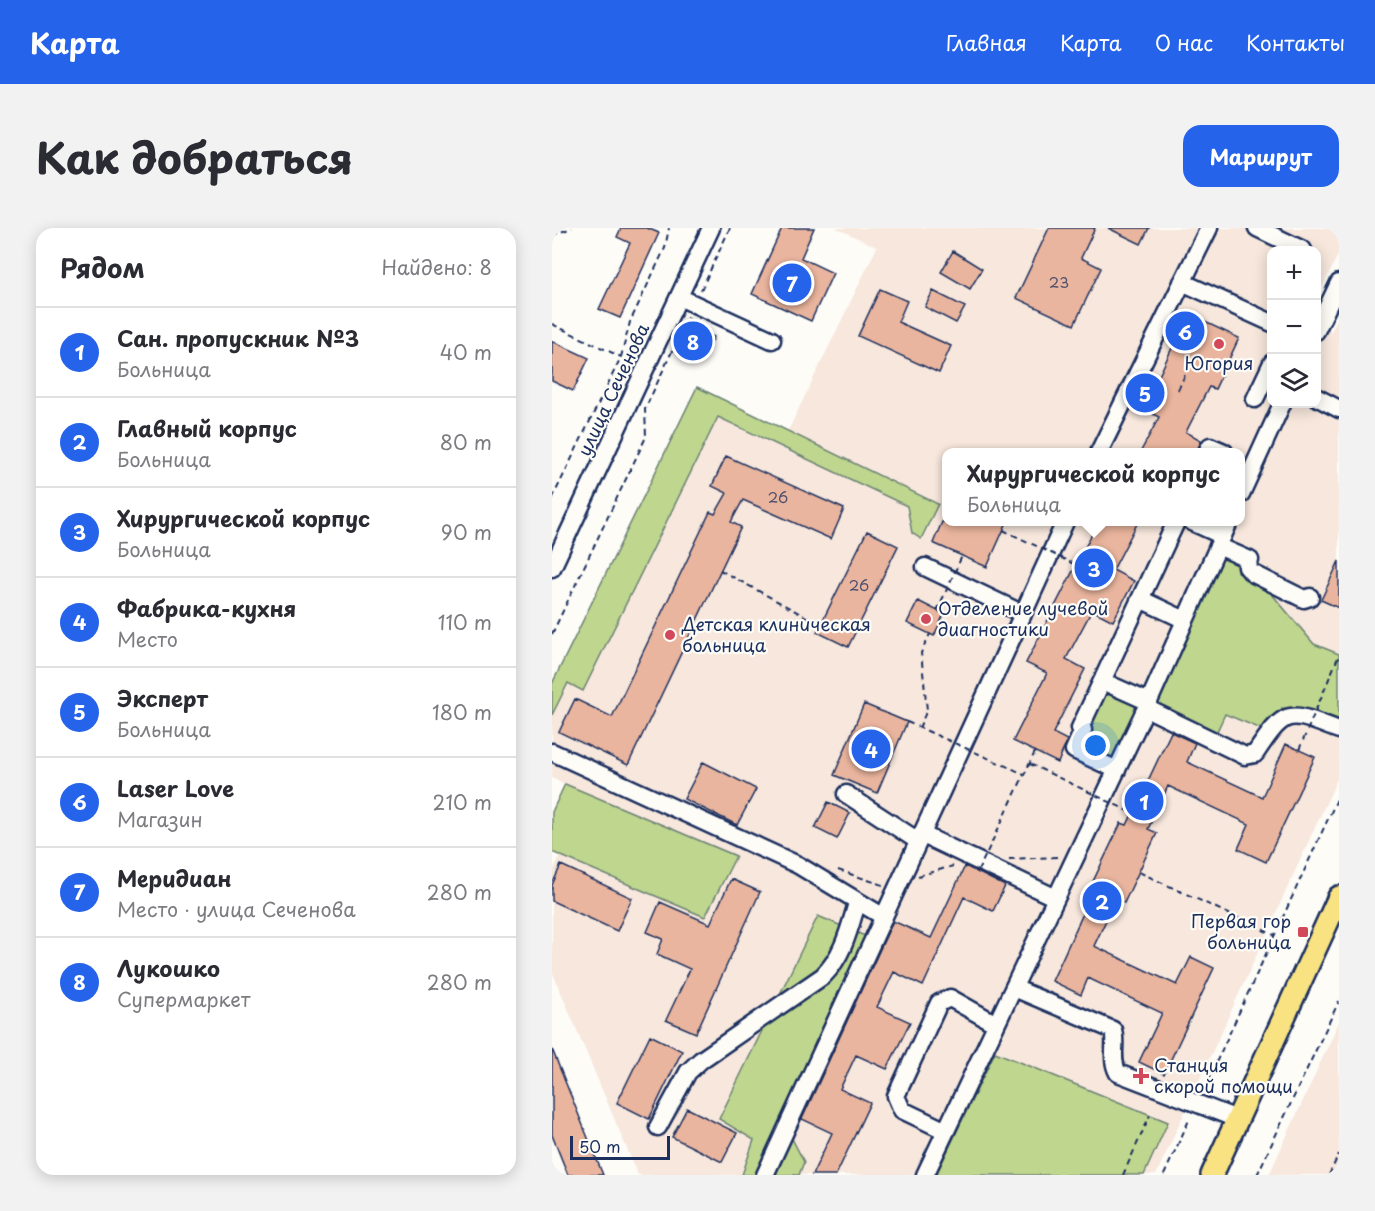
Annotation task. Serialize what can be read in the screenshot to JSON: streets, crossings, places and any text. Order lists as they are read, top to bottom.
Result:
{
  "streets": {
    "street": ["улица Сеченова"]
  },
  "places": {
    "other": ["Югория", "Отделение лучевой диагностики", "Детская клиническая больница"],
    "transit": ["Первая гор больница"],
    "health": ["Станция скорой помощи"]
  },
  "house_numbers": ["23", "26", "26"],
  "scale_bar": "50 m",
  "page": {
    "header": "Карта",
    "nav": [
      "Главная",
      "Карта",
      "О нас",
      "Контакты"
    ],
    "title": "Как добраться",
    "buttons": "Маршрут",
    "heading": ["Рядом", "Найдено: 8"],
    "map_buttons": ["+", "−"],
    "pins": [
      "7",
      "6",
      "8",
      "5",
      "3",
      "4",
      "1",
      "2"
    ],
    "list": [
      {
        "mark": "1",
        "name": "Сан. пропускник №3",
        "note": "Больница",
        "value": "40 m"
      },
      {
        "mark": "2",
        "name": "Главный корпус",
        "note": "Больница",
        "value": "80 m"
      },
      {
        "mark": "3",
        "name": "Хирургической корпус",
        "note": "Больница",
        "value": "90 m"
      },
      {
        "mark": "4",
        "name": "Фабрика-кухня",
        "note": "Место",
        "value": "110 m"
      },
      {
        "mark": "5",
        "name": "Эксперт",
        "note": "Больница",
        "value": "180 m"
      },
      {
        "mark": "6",
        "name": "Laser Love",
        "note": "Магазин",
        "value": "210 m"
      },
      {
        "mark": "7",
        "name": "Меридиан",
        "note": "Место · улица Сеченова",
        "value": "280 m"
      },
      {
        "mark": "8",
        "name": "Лукошко",
        "note": "Супермаркет",
        "value": "280 m"
      }
    ],
    "popup": ["Хирургической корпус", "Больница"],
    "scale": "50 m"
  }
}
